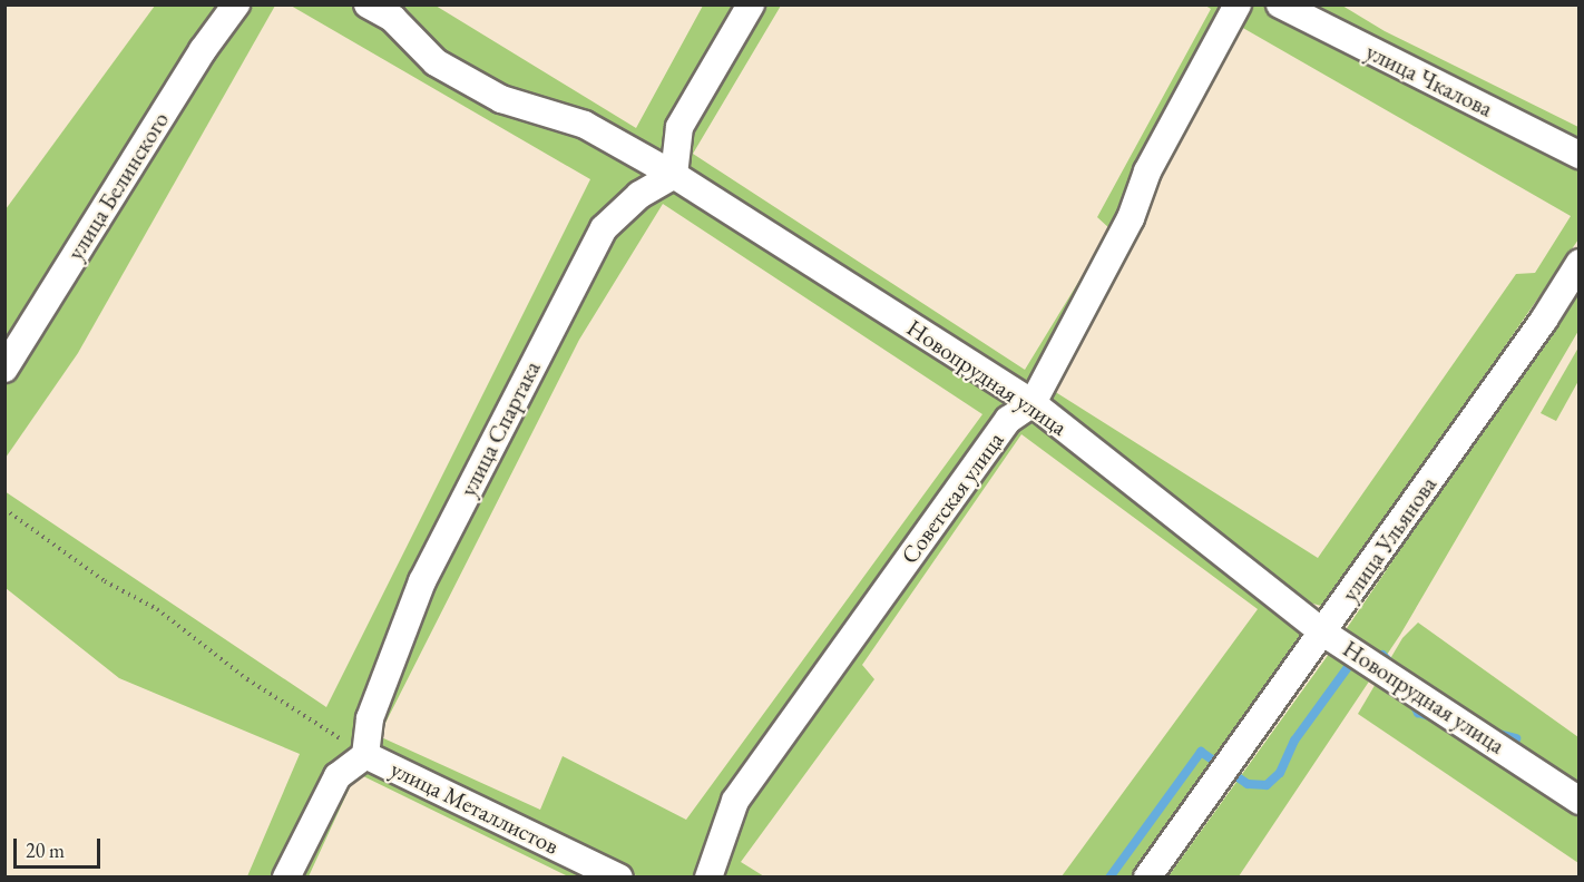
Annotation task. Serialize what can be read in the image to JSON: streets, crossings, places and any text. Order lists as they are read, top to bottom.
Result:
{
  "streets": {
    "street": [
      "улица Чкалова",
      "улица Белинского",
      "Новопрудная улица",
      "улица Спартака",
      "Советская улица",
      "улица Ульянова",
      "улица Металлистов"
    ]
  },
  "crossings": [
    ["Новопрудная улица", "улица Спартака"],
    ["Новопрудная улица", "Советская улица"],
    ["Новопрудная улица", "улица Ульянова"],
    ["улица Спартака", "улица Металлистов"]
  ],
  "scale_bar": "20 m"
}
